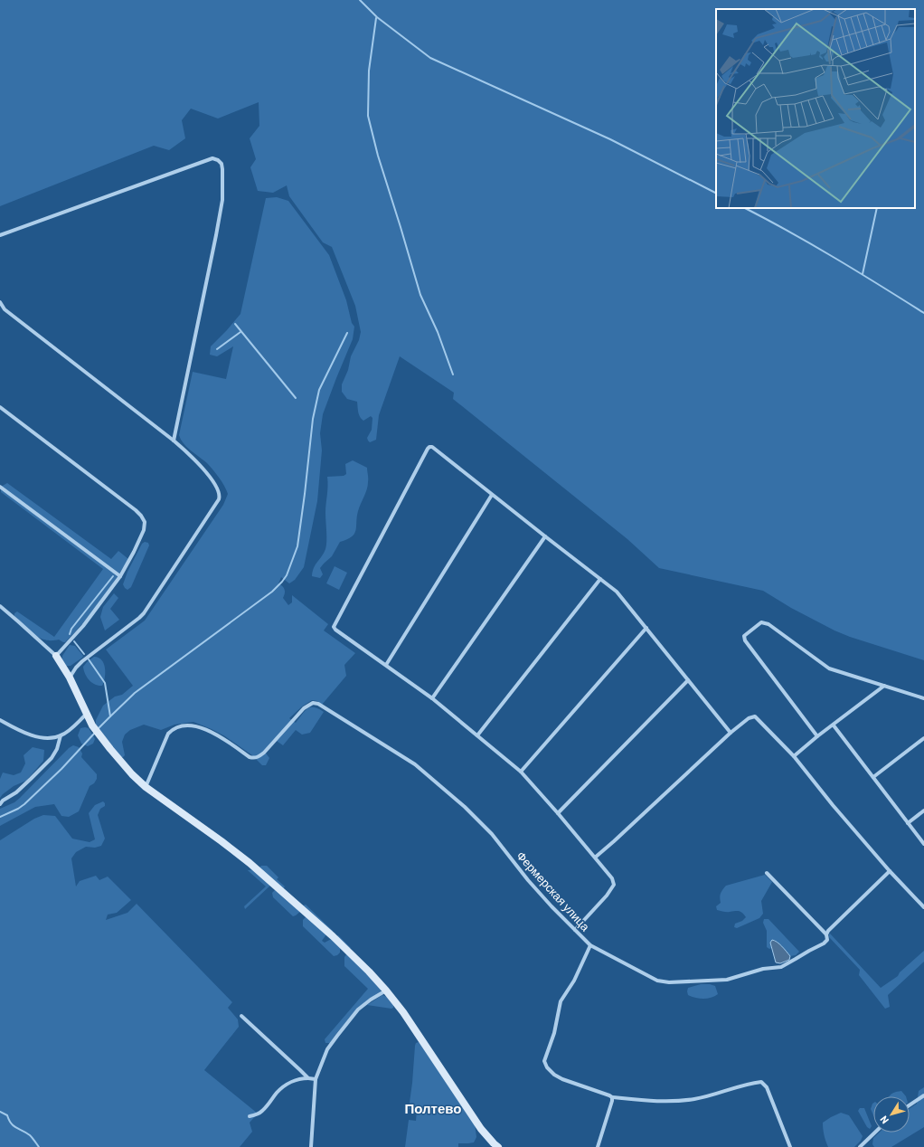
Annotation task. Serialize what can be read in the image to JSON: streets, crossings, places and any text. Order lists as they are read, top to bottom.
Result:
{
  "streets": {
    "street": ["Фермерская улица"]
  },
  "districts": ["Полтево"],
  "north": "bottom left"
}
